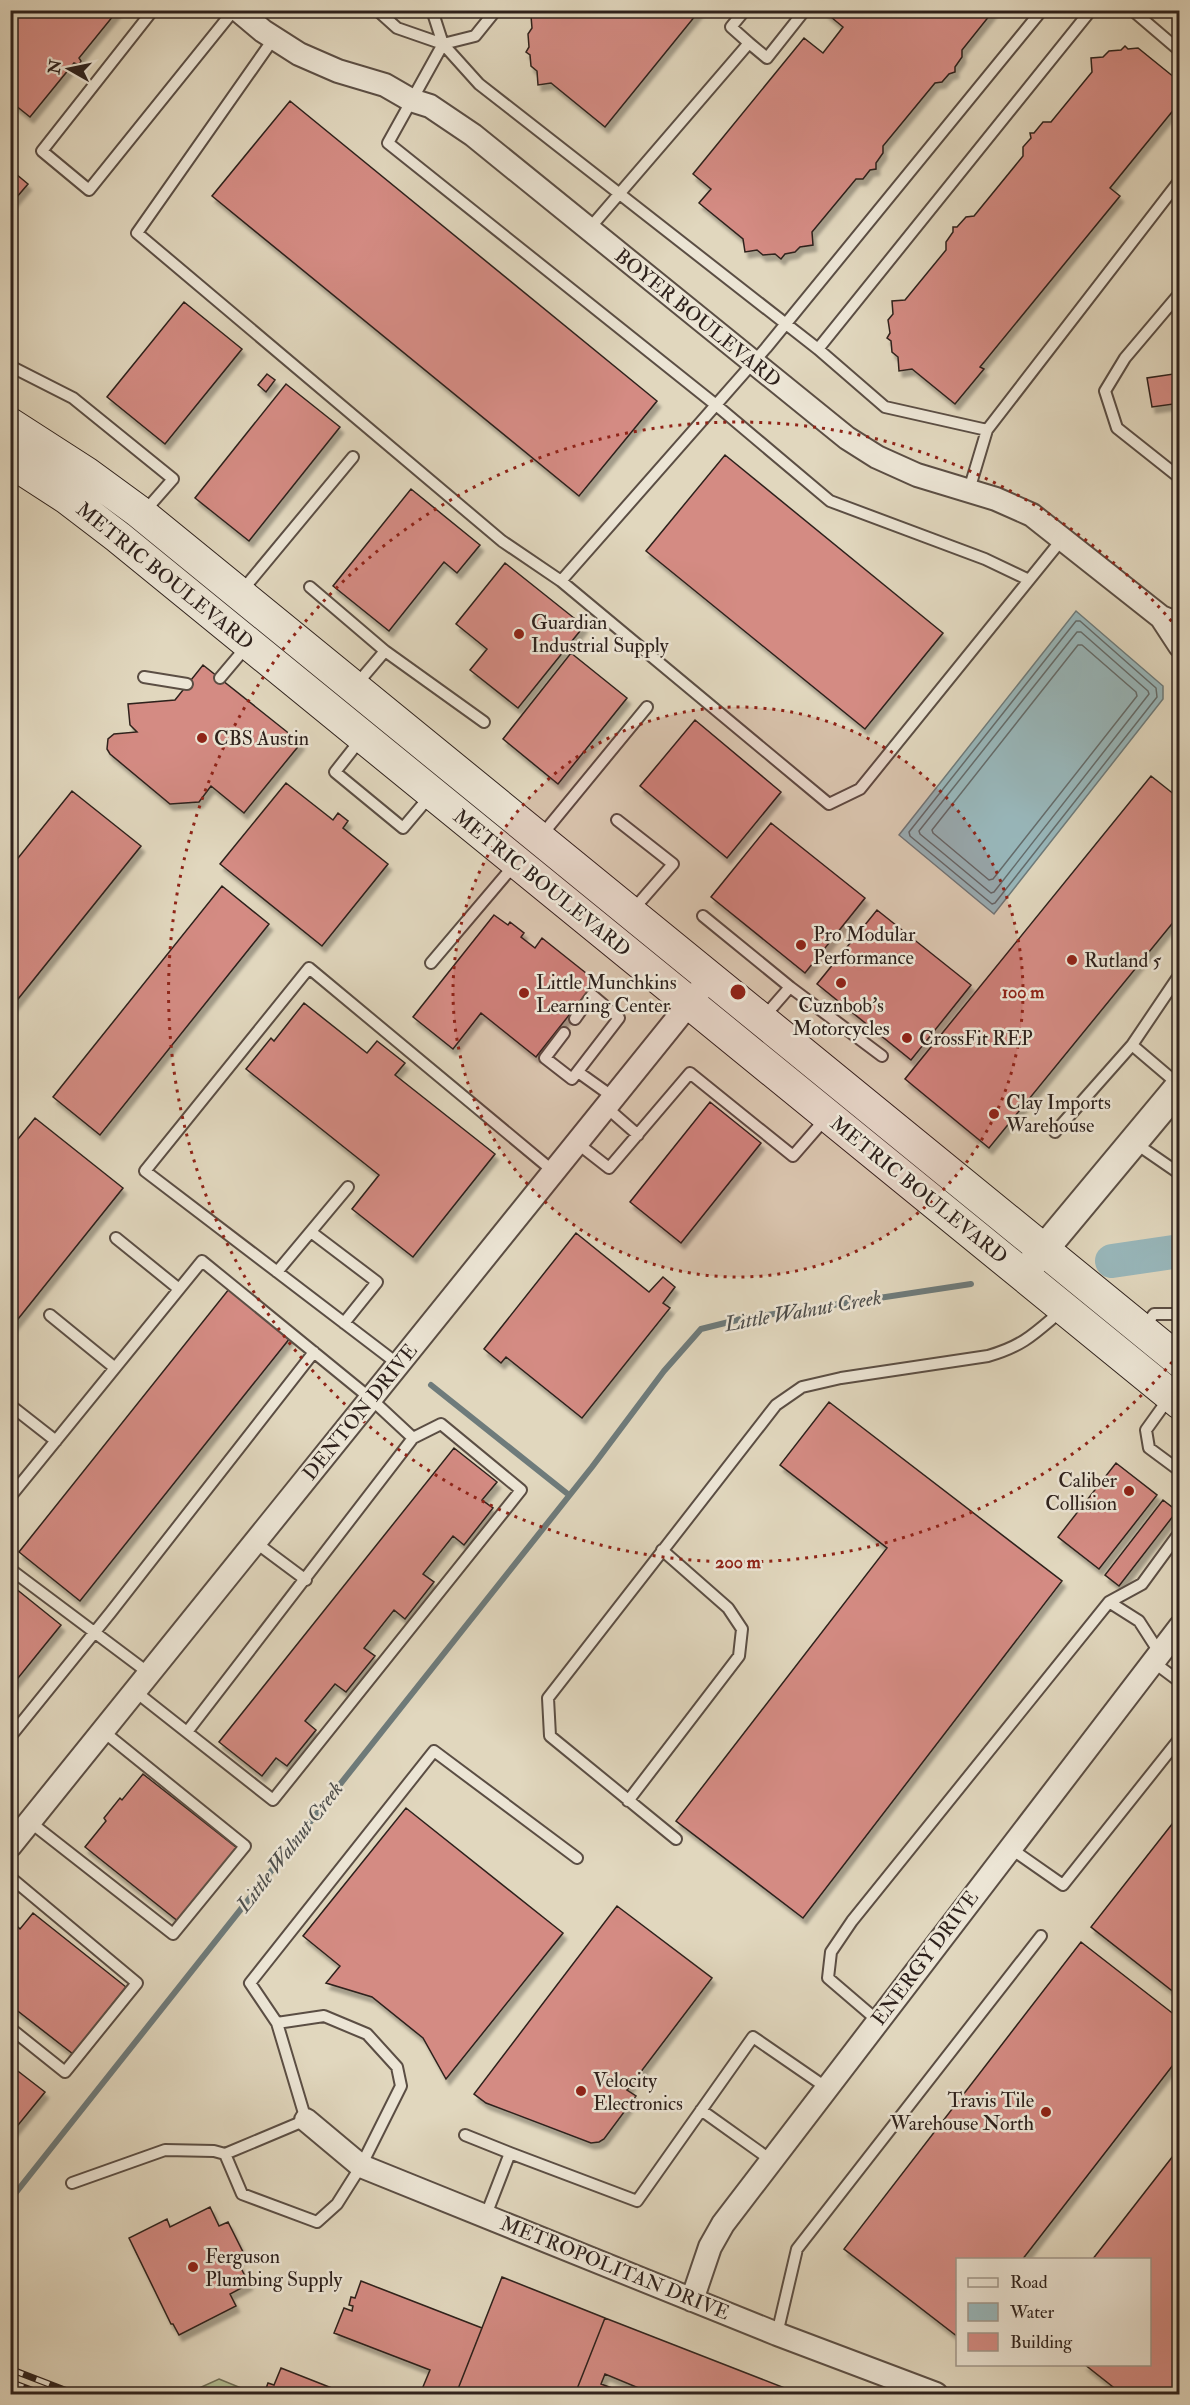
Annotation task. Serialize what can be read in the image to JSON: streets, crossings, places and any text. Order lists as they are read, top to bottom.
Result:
{
  "streets": {
    "main road": ["METRIC BOULEVARD"],
    "street": [
      "BOYER BOULEVARD",
      "DENTON DRIVE",
      "ENERGY DRIVE",
      "METROPOLITAN DRIVE"
    ]
  },
  "crossings": [
    ["METRIC BOULEVARD", "DENTON DRIVE"],
    ["ENERGY DRIVE", "METROPOLITAN DRIVE"]
  ],
  "water": ["Little Walnut Creek"],
  "places": [
    "Guardian Industrial Supply",
    "CBS Austin",
    "Pro Modular Performance",
    "Rutland 5",
    "Cuznbob's Motorcycles",
    "Little Munchkins Learning Center",
    "CrossFit REP",
    "Clay Imports Warehouse",
    "Caliber Collision",
    "Velocity Electronics",
    "Travis Tile Warehouse North",
    "Ferguson Plumbing Supply"
  ],
  "legend": ["Road", "Water", "Building"],
  "north": "left",
  "rings": ["100 m", "200 m"]
}
